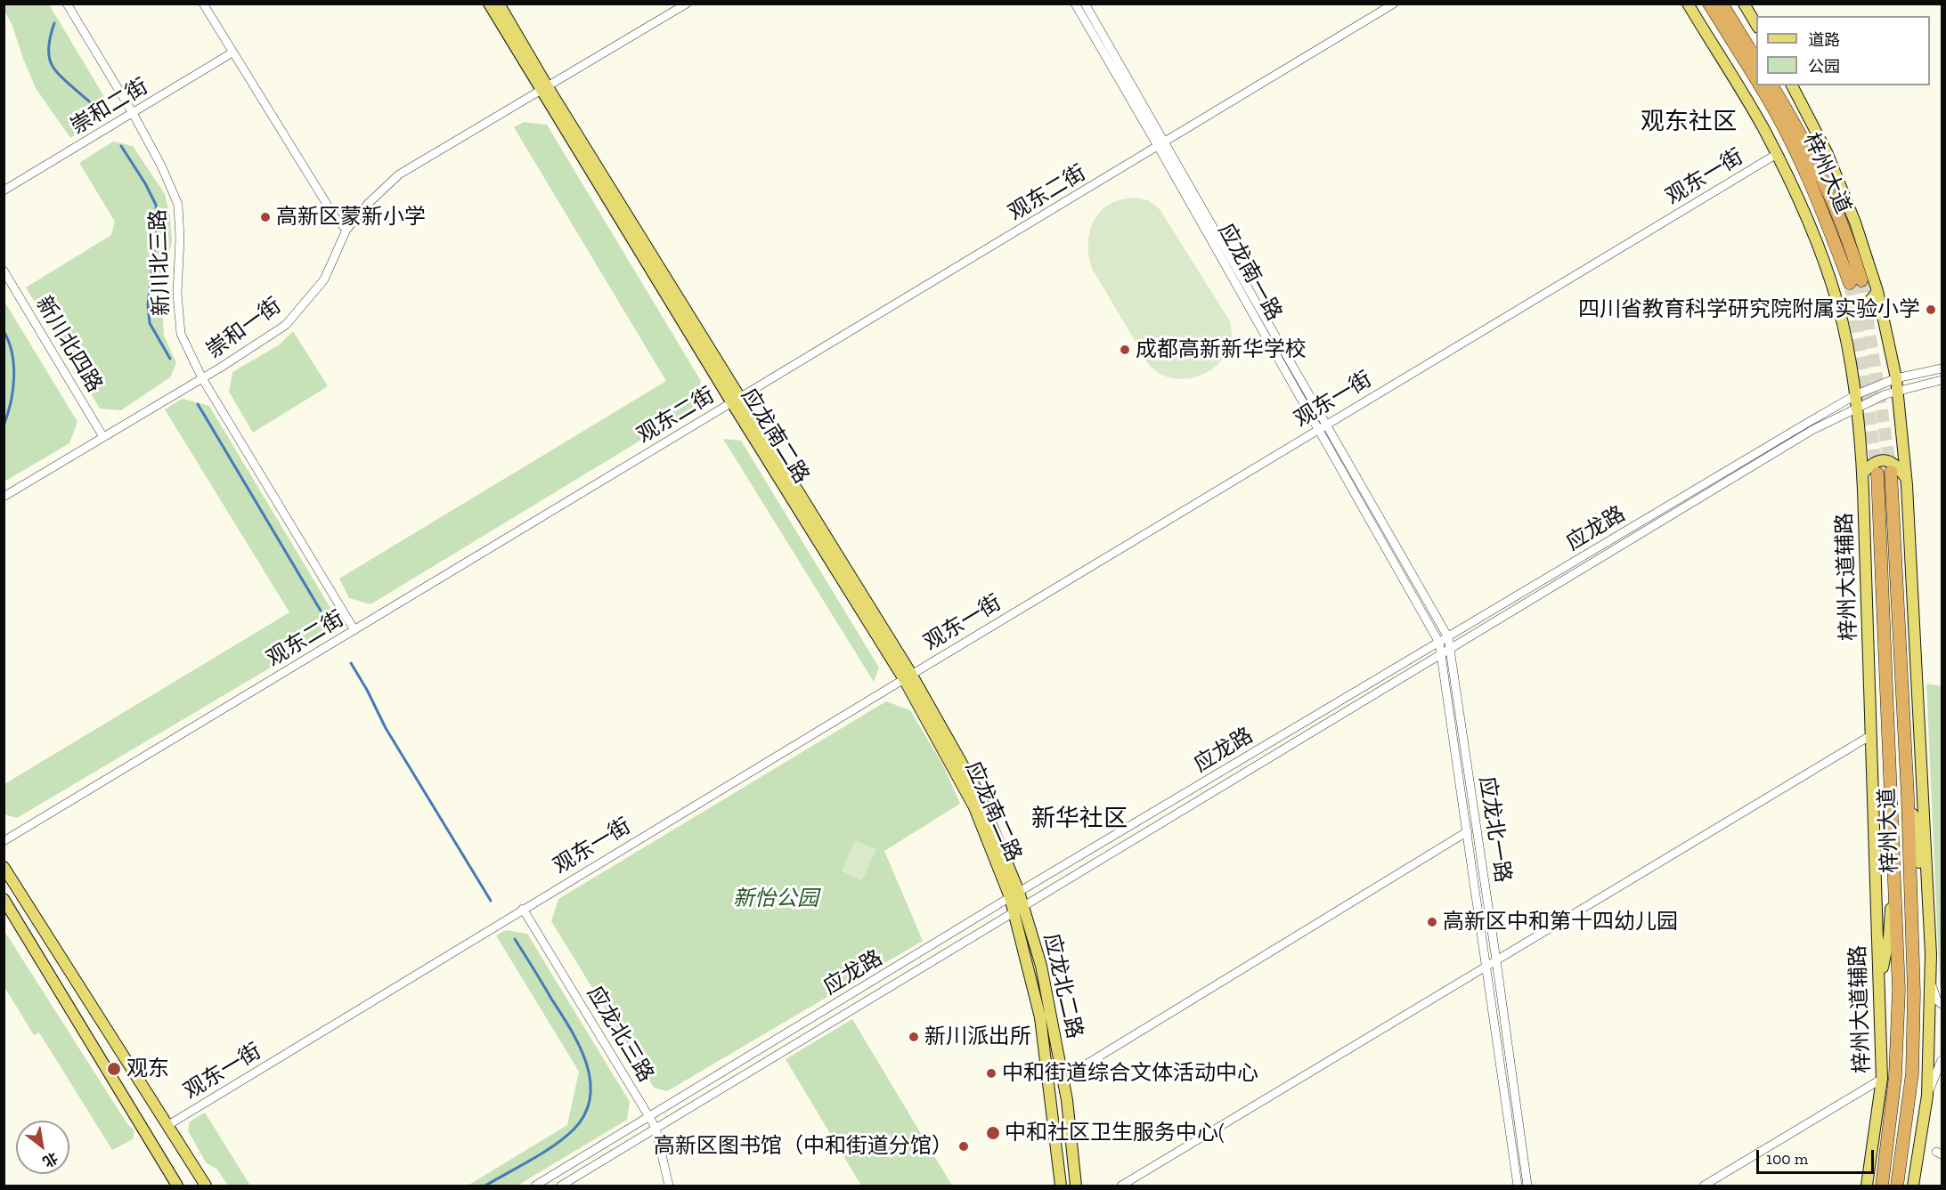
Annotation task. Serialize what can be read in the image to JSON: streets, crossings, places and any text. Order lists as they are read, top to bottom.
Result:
{
  "streets": {
    "highway": ["梓州大道"],
    "main road": ["应龙南二路", "梓州大道辅路", "应龙北二路"],
    "street": [
      "崇和二街",
      "观东一街",
      "观东二街",
      "新川北三路",
      "应龙南一路",
      "崇和一街",
      "新川北四路",
      "应龙路",
      "应龙北一路",
      "应龙北三路"
    ]
  },
  "crossings": [
    ["崇和二街", "新川北三路"],
    ["观东一街", "应龙南一路"],
    ["观东一街", "应龙南二路"],
    ["观东一街", "梓州大道辅路"],
    ["观东一街", "应龙北三路"],
    ["观东二街", "新川北三路"],
    ["观东二街", "应龙南一路"],
    ["观东二街", "应龙南二路"],
    ["新川北三路", "崇和一街"],
    ["应龙南一路", "应龙路"],
    ["应龙南一路", "应龙北一路"],
    ["崇和一街", "新川北四路"],
    ["崇和一街", "应龙南二路"],
    ["应龙南二路", "应龙路"],
    ["应龙南二路", "应龙北二路"],
    ["应龙路", "梓州大道辅路"],
    ["应龙路", "应龙北一路"],
    ["应龙路", "应龙北二路"],
    ["应龙路", "应龙北三路"]
  ],
  "districts": ["观东社区", "新华社区"],
  "parks": ["新怡公园"],
  "places": [
    "高新区蒙新小学",
    "四川省教育科学研究院附属实验小学",
    "成都高新新华学校",
    "高新区中和第十四幼儿园",
    "新川派出所",
    "观东",
    "中和街道综合文体活动中心",
    "中和社区卫生服务中心(",
    "高新区图书馆（中和街道分馆）"
  ],
  "legend": ["道路", "公园"],
  "scale_bar": "100 m",
  "north": "bottom right"
}
